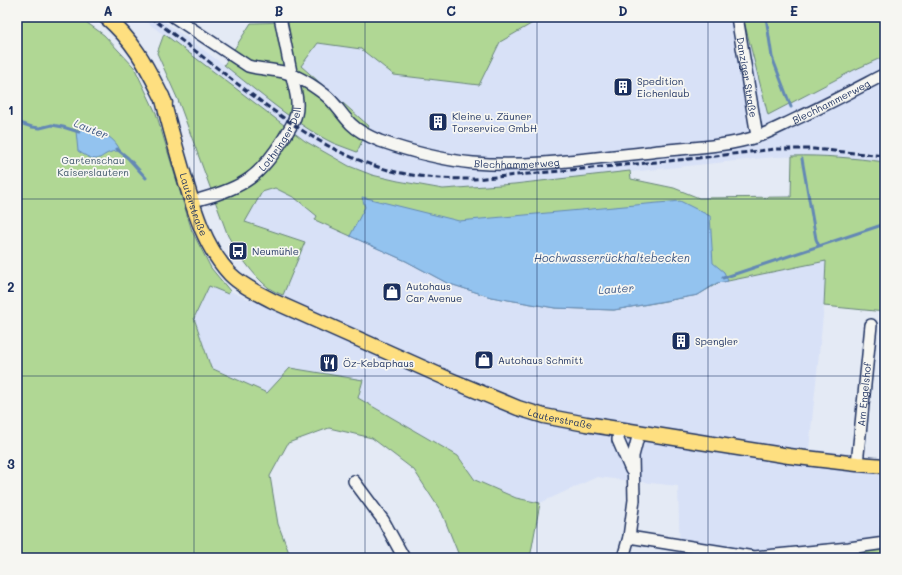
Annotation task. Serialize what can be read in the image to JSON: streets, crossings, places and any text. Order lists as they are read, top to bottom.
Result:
{
  "streets": {
    "main road": ["Lauterstraße"],
    "street": [
      "Danziger Straße",
      "Blechhammerweg",
      "Lothringer Dell",
      "Am Engelshof"
    ]
  },
  "crossings": [
    ["Danziger Straße", "Blechhammerweg"],
    ["Blechhammerweg", "Lothringer Dell"],
    ["Lothringer Dell", "Lauterstraße"],
    ["Lauterstraße", "Am Engelshof"]
  ],
  "water": ["Lauter", "Hochwasserrückhaltebecken"],
  "parks": ["Gartenschau Kaiserslautern"],
  "places": {
    "building": ["Spedition Eichenlaub", "Kleine u. Zäuner Torservice GmbH", "Spengler"],
    "bus stop": ["Neumühle"],
    "shop": ["Autohaus Car Avenue", "Autohaus Schmitt"],
    "restaurant": ["Öz-Kebaphaus"]
  },
  "grid": {
    "columns": [
      "A",
      "B",
      "C",
      "D",
      "E"
    ],
    "rows": ["1", "2", "3"]
  }
}
